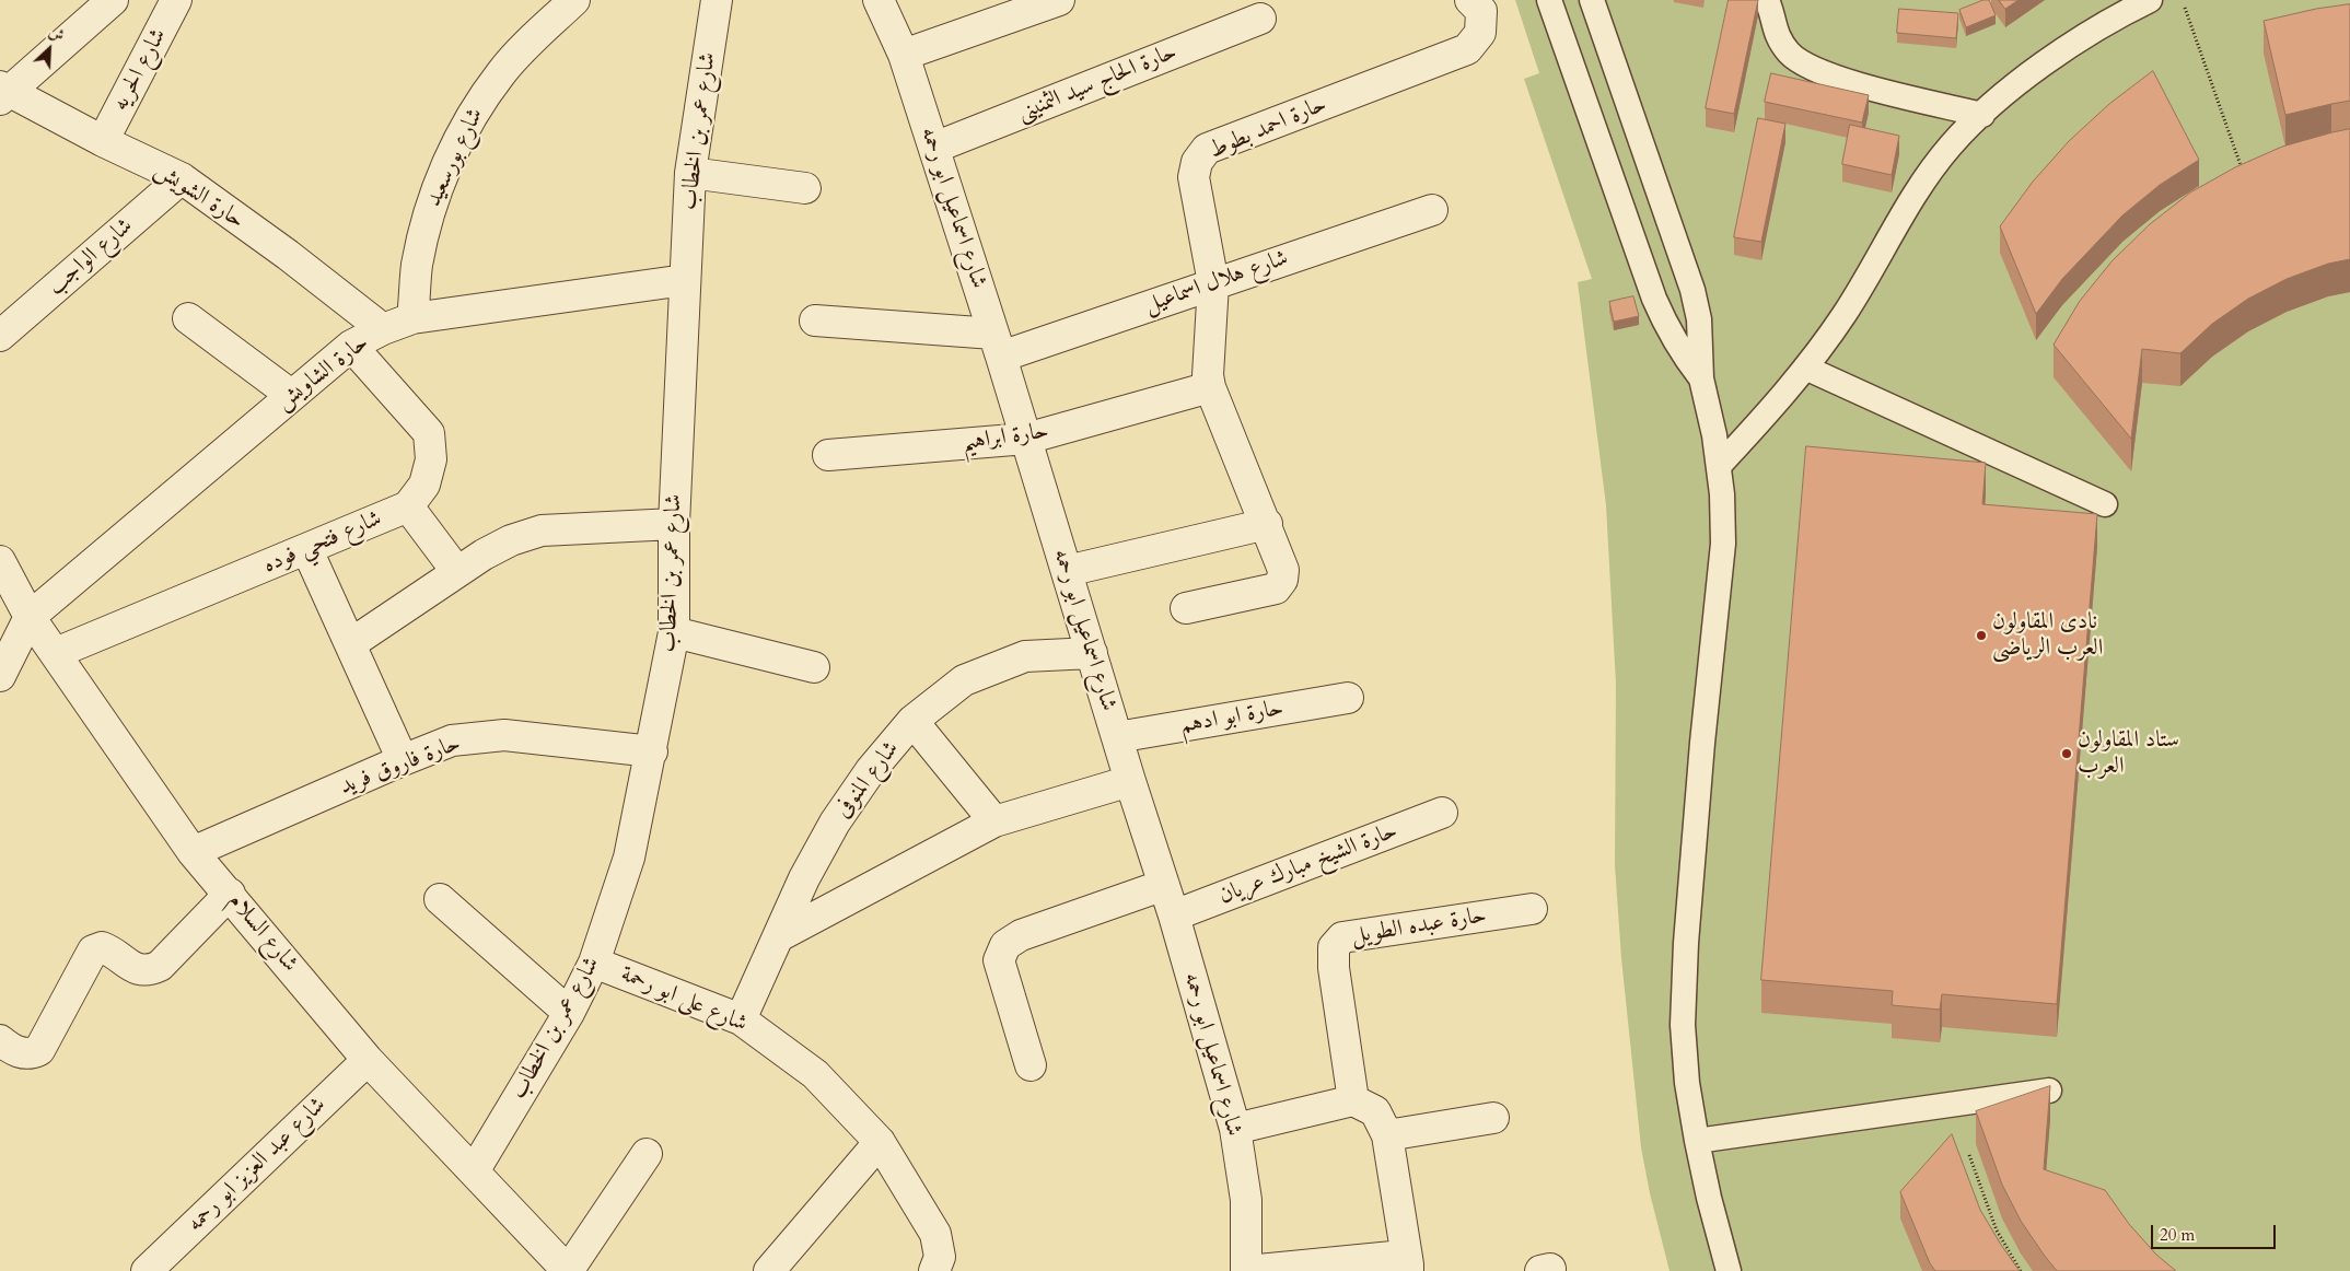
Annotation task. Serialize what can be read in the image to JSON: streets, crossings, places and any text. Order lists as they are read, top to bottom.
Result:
{
  "streets": {
    "street": [
      "شارع الحريه",
      "حارة الحاج سيد الثمنينى",
      "حارة احمد بطوط",
      "شارع عمر بن الخطاب",
      "شارع بورسعيد",
      "حارة الشويش",
      "شارع اسماعيل ابو رحمه",
      "شارع الواجب",
      "شارع هلال اسماعيل",
      "حارة الشاويش",
      "حارة ابراهيم",
      "شارع فتحي فوده",
      "حارة ابو ادهم",
      "حارة فاروق فريد",
      "شارع المنوفى",
      "حارة الشيخ مبارك عريان",
      "حارة عبده الطويل",
      "شارع السلام",
      "شارع على ابو رحمة",
      "شارع عبد العزيز ابو رحمه"
    ]
  },
  "crossings": [
    ["شارع الحريه", "حارة الشويش"],
    ["حارة الحاج سيد الثمنينى", "شارع اسماعيل ابو رحمه"],
    ["حارة احمد بطوط", "شارع هلال اسماعيل"],
    ["حارة احمد بطوط", "حارة ابراهيم"],
    ["شارع عمر بن الخطاب", "حارة الشاويش"],
    ["شارع عمر بن الخطاب", "حارة فاروق فريد"],
    ["شارع عمر بن الخطاب", "شارع السلام"],
    ["شارع عمر بن الخطاب", "شارع على ابو رحمة"],
    ["شارع بورسعيد", "حارة الشاويش"],
    ["حارة الشويش", "شارع الواجب"],
    ["حارة الشويش", "حارة الشاويش"],
    ["شارع اسماعيل ابو رحمه", "شارع هلال اسماعيل"],
    ["شارع اسماعيل ابو رحمه", "حارة ابراهيم"],
    ["شارع اسماعيل ابو رحمه", "حارة ابو ادهم"],
    ["شارع اسماعيل ابو رحمه", "شارع المنوفى"],
    ["شارع اسماعيل ابو رحمه", "حارة الشيخ مبارك عريان"],
    ["حارة الشاويش", "شارع فتحي فوده"],
    ["حارة الشاويش", "شارع السلام"],
    ["شارع فتحي فوده", "شارع السلام"],
    ["حارة فاروق فريد", "شارع السلام"],
    ["شارع المنوفى", "شارع على ابو رحمة"],
    ["شارع السلام", "شارع عبد العزيز ابو رحمه"]
  ],
  "places": ["نادى المقاولون العرب الرياضى", "ستاد المقاولون العرب"],
  "scale_bar": "20 m",
  "north": "top right"
}
